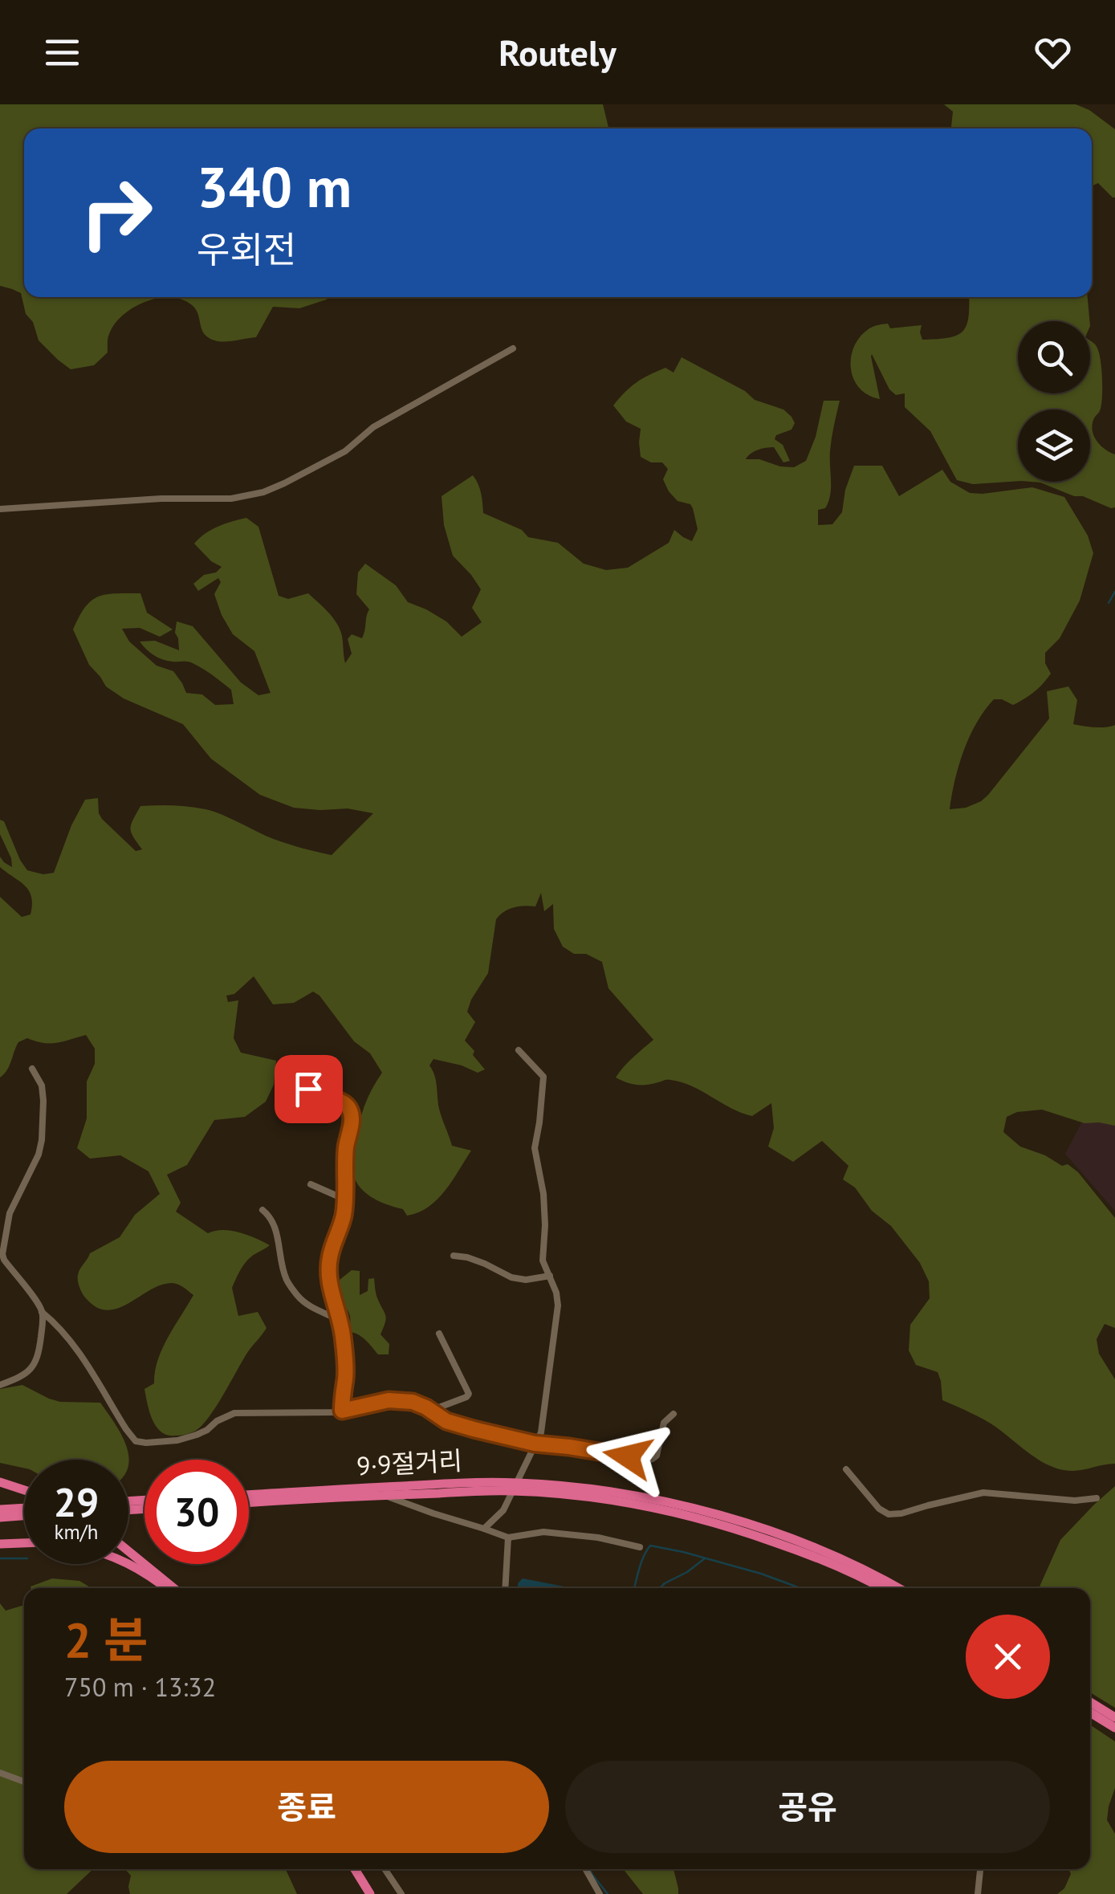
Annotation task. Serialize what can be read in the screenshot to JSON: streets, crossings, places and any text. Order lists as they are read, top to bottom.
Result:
{
  "streets": {
    "highway": ["9·9절거리"]
  },
  "page": {
    "header": "Routely",
    "turn": ["340 m", "우회전"],
    "speed": "29 km/h",
    "limit": "30",
    "heading": ["2 분", "750 m · 13:32"],
    "buttons": ["종료", "공유"]
  }
}
